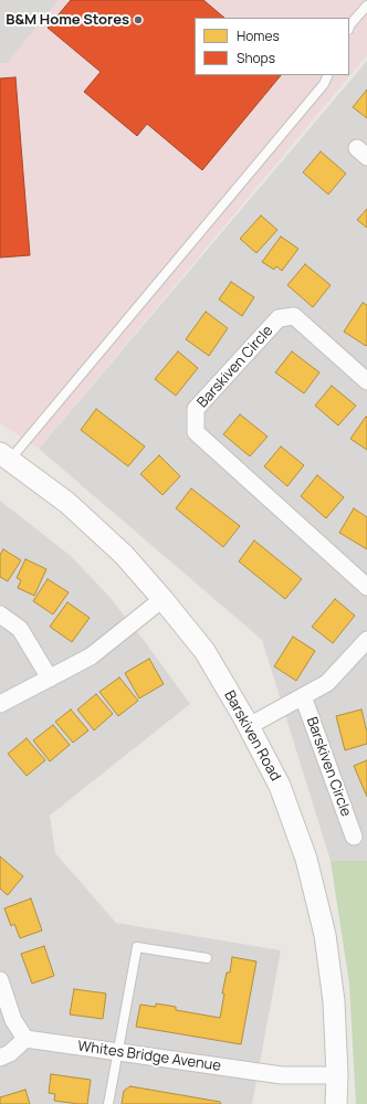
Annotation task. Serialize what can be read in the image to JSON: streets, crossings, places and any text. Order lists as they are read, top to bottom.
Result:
{
  "streets": {
    "street": ["Barskiven Circle", "Barskiven Road", "Whites Bridge Avenue"]
  },
  "crossings": [
    ["Barskiven Circle", "Barskiven Road"],
    ["Barskiven Road", "Whites Bridge Avenue"]
  ],
  "places": ["B&M Home Stores"],
  "legend": ["Homes", "Shops"]
}
